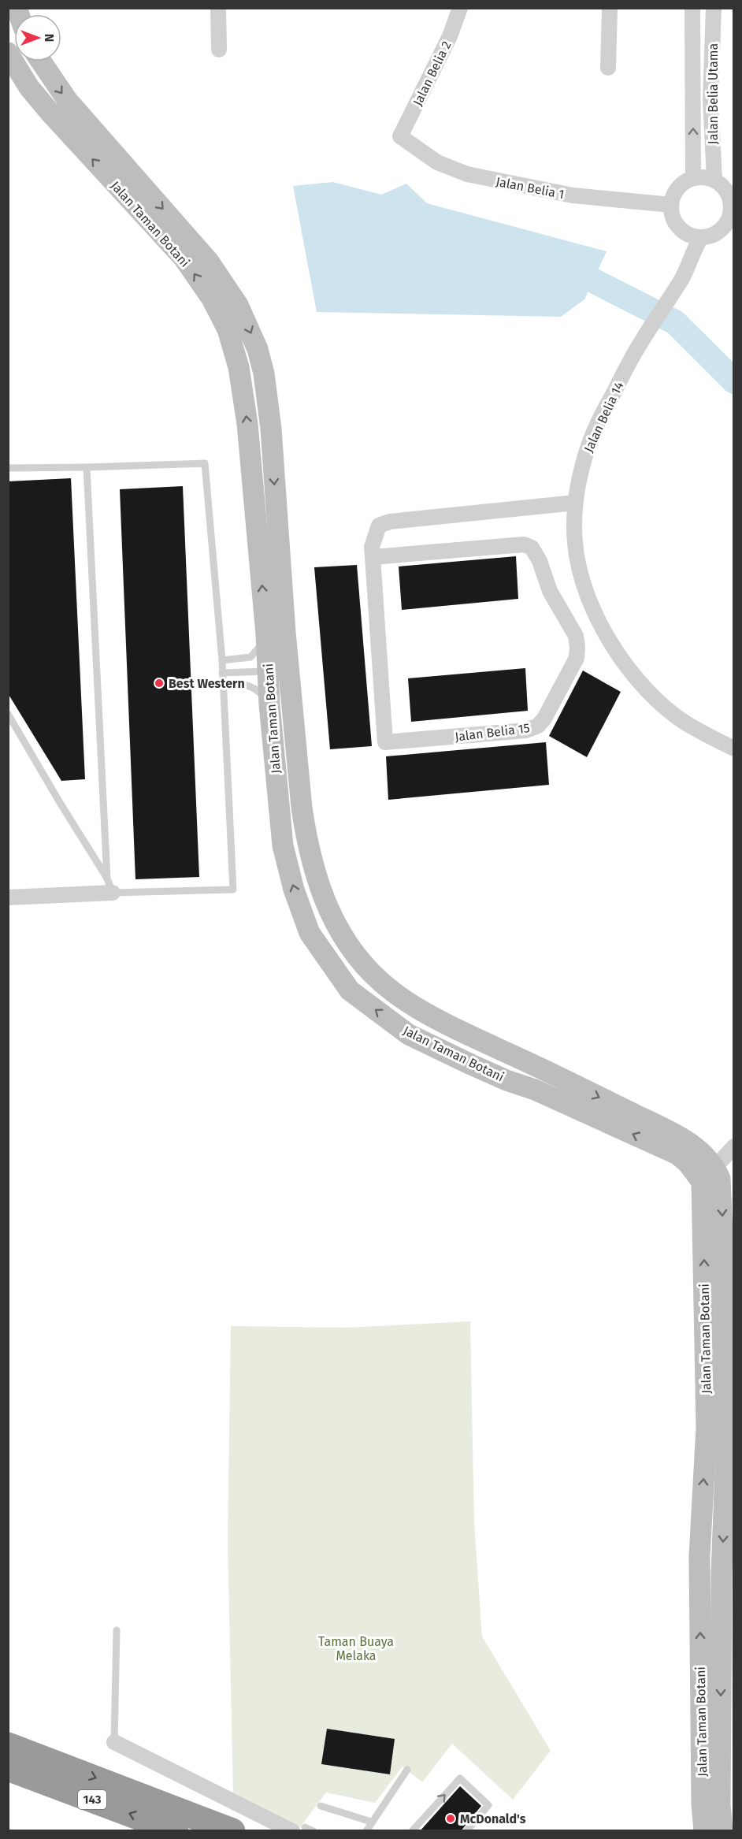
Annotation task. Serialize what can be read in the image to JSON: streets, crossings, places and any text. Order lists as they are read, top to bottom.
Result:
{
  "streets": {
    "highway": ["143"],
    "street": [
      "Jalan Belia 2",
      "Jalan Belia Utama",
      "Jalan Belia 1",
      "Jalan Taman Botani",
      "Jalan Belia 14",
      "Jalan Belia 15"
    ]
  },
  "crossings": [
    ["Jalan Belia 2", "Jalan Belia 1"],
    ["Jalan Belia Utama", "Jalan Belia 1"],
    ["Jalan Belia Utama", "Jalan Belia 14"],
    ["Jalan Belia 1", "Jalan Belia 14"],
    ["Jalan Belia 14", "Jalan Belia 15"]
  ],
  "parks": ["Taman Buaya Melaka"],
  "places": ["Best Western", "McDonald's"],
  "north": "right"
}
